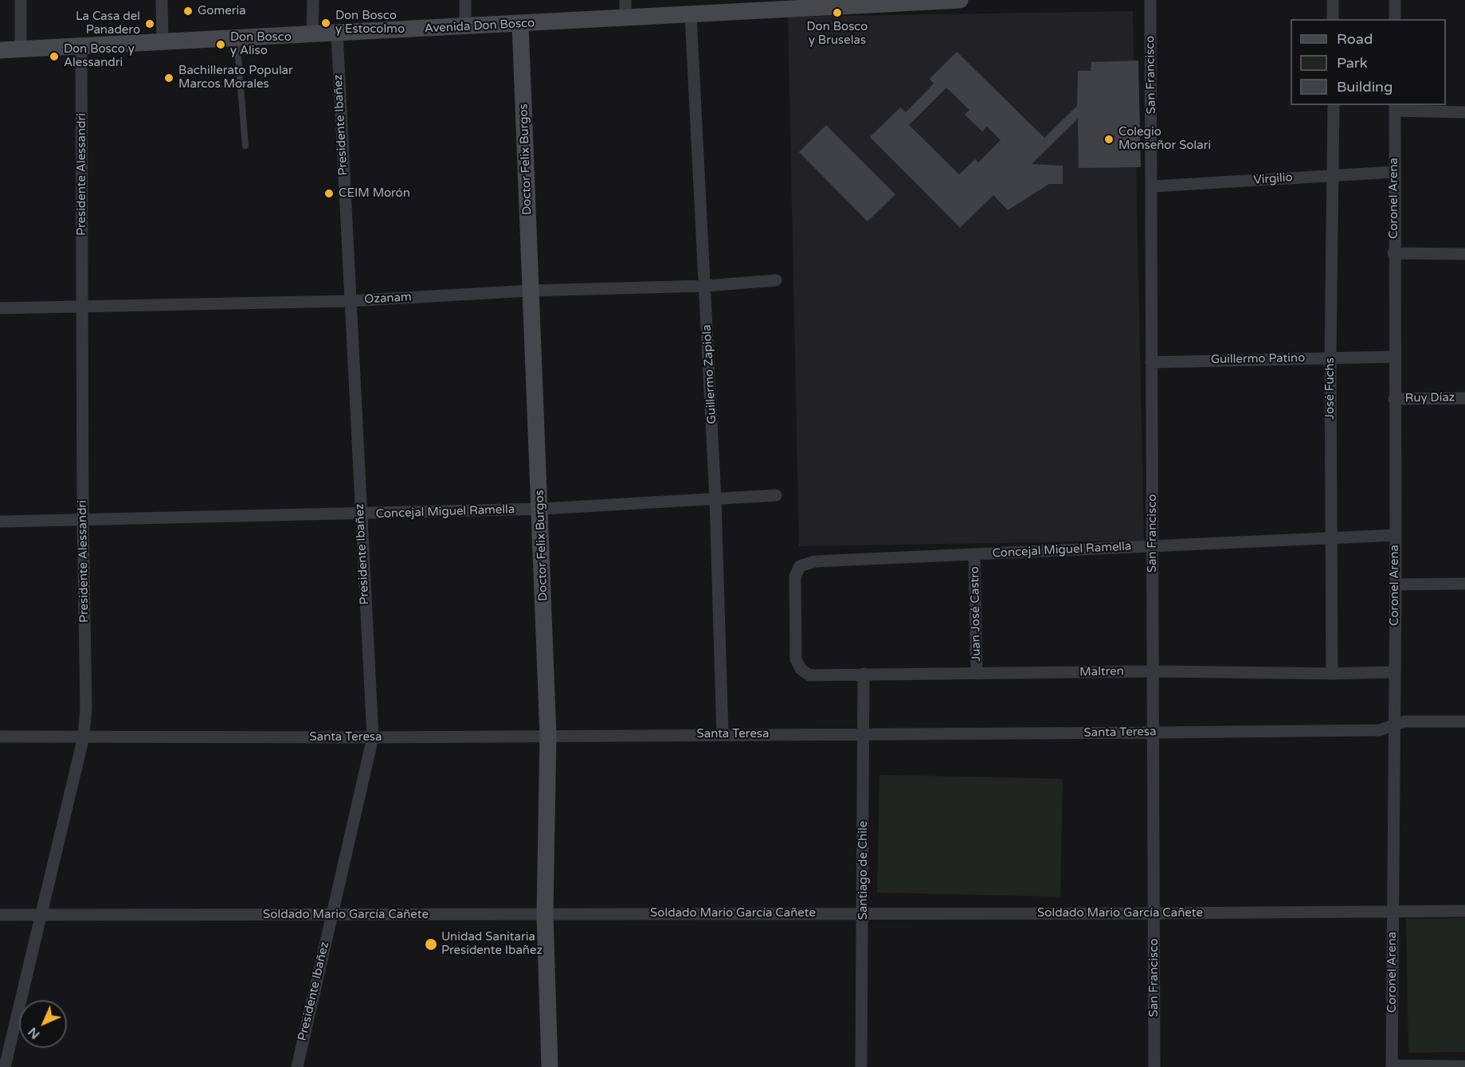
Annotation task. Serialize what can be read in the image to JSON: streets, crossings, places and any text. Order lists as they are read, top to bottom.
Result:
{
  "streets": {
    "street": [
      "Avenida Don Bosco",
      "San Francisco",
      "Presidente Ibañez",
      "Doctor Felix Burgos",
      "Presidente Alessandri",
      "Virgilio",
      "Coronel Arena",
      "Ozanam",
      "Guillermo Patino",
      "Guillermo Zapiola",
      "José Fuchs",
      "Ruy Díaz",
      "Concejal Miguel Ramella",
      "Juan José Castro",
      "Maltren",
      "Santa Teresa",
      "Santiago de Chile",
      "Soldado Mario García Cañete"
    ]
  },
  "crossings": [
    ["Avenida Don Bosco", "Presidente Ibañez"],
    ["Avenida Don Bosco", "Doctor Felix Burgos"],
    ["Avenida Don Bosco", "Presidente Alessandri"],
    ["Avenida Don Bosco", "Guillermo Zapiola"],
    ["San Francisco", "Virgilio"],
    ["San Francisco", "Guillermo Patino"],
    ["San Francisco", "Concejal Miguel Ramella"],
    ["San Francisco", "Maltren"],
    ["San Francisco", "Santa Teresa"],
    ["San Francisco", "Soldado Mario García Cañete"],
    ["Presidente Ibañez", "Ozanam"],
    ["Presidente Ibañez", "Concejal Miguel Ramella"],
    ["Presidente Ibañez", "Santa Teresa"],
    ["Presidente Ibañez", "Soldado Mario García Cañete"],
    ["Doctor Felix Burgos", "Ozanam"],
    ["Doctor Felix Burgos", "Concejal Miguel Ramella"],
    ["Doctor Felix Burgos", "Santa Teresa"],
    ["Doctor Felix Burgos", "Soldado Mario García Cañete"],
    ["Presidente Alessandri", "Ozanam"],
    ["Presidente Alessandri", "Concejal Miguel Ramella"],
    ["Presidente Alessandri", "Santa Teresa"],
    ["Presidente Alessandri", "Soldado Mario García Cañete"],
    ["Virgilio", "Coronel Arena"],
    ["Virgilio", "José Fuchs"],
    ["Coronel Arena", "Guillermo Patino"],
    ["Coronel Arena", "Ruy Díaz"],
    ["Coronel Arena", "Concejal Miguel Ramella"],
    ["Coronel Arena", "Maltren"],
    ["Coronel Arena", "Santa Teresa"],
    ["Coronel Arena", "Soldado Mario García Cañete"],
    ["Ozanam", "Guillermo Zapiola"],
    ["Guillermo Patino", "José Fuchs"],
    ["Guillermo Zapiola", "Concejal Miguel Ramella"],
    ["Guillermo Zapiola", "Santa Teresa"],
    ["José Fuchs", "Concejal Miguel Ramella"],
    ["José Fuchs", "Maltren"],
    ["Concejal Miguel Ramella", "Juan José Castro"],
    ["Concejal Miguel Ramella", "Maltren"],
    ["Juan José Castro", "Maltren"],
    ["Maltren", "Santiago de Chile"],
    ["Santa Teresa", "Santiago de Chile"],
    ["Santiago de Chile", "Soldado Mario García Cañete"]
  ],
  "places": [
    "Gomeria",
    "Don Bosco y Bruselas",
    "Don Bosco y Estocolmo",
    "La Casa del Panadero",
    "Don Bosco y Aliso",
    "Don Bosco y Alessandri",
    "Bachillerato Popular Marcos Morales",
    "Colegio Monseñor Solari",
    "CEIM Morón",
    "Unidad Sanitaria Presidente Ibañez"
  ],
  "legend": ["Road", "Park", "Building"],
  "north": "bottom left"
}
